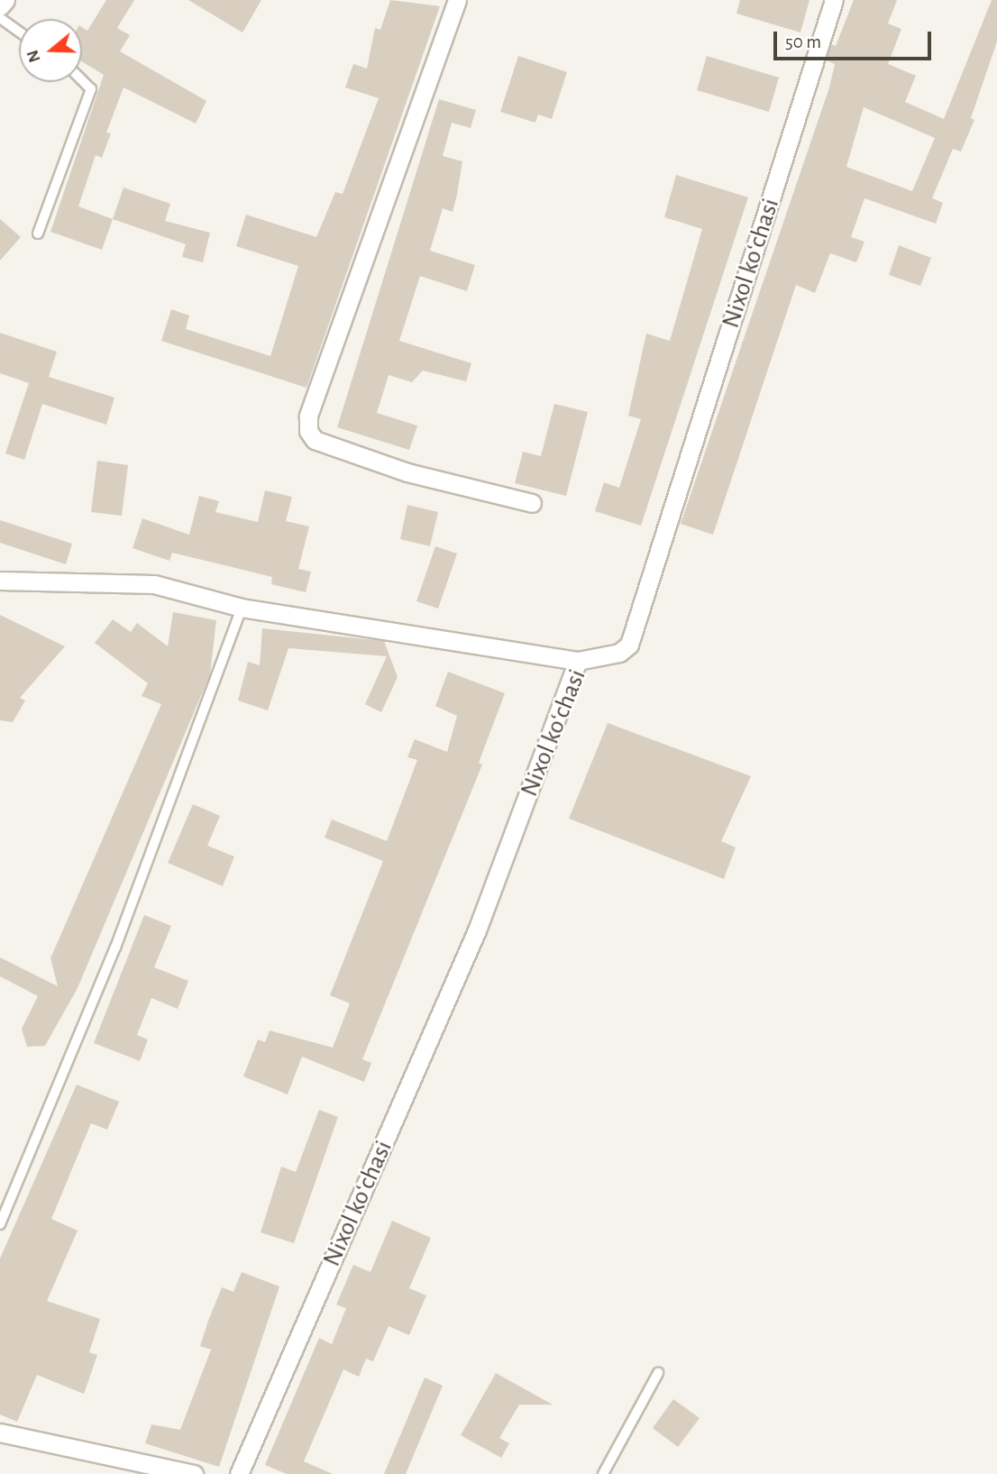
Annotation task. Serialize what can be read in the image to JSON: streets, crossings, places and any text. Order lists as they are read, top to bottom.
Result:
{
  "streets": {
    "street": ["Nixol koʻchasi"]
  },
  "scale_bar": "50 m",
  "north": "left"
}
